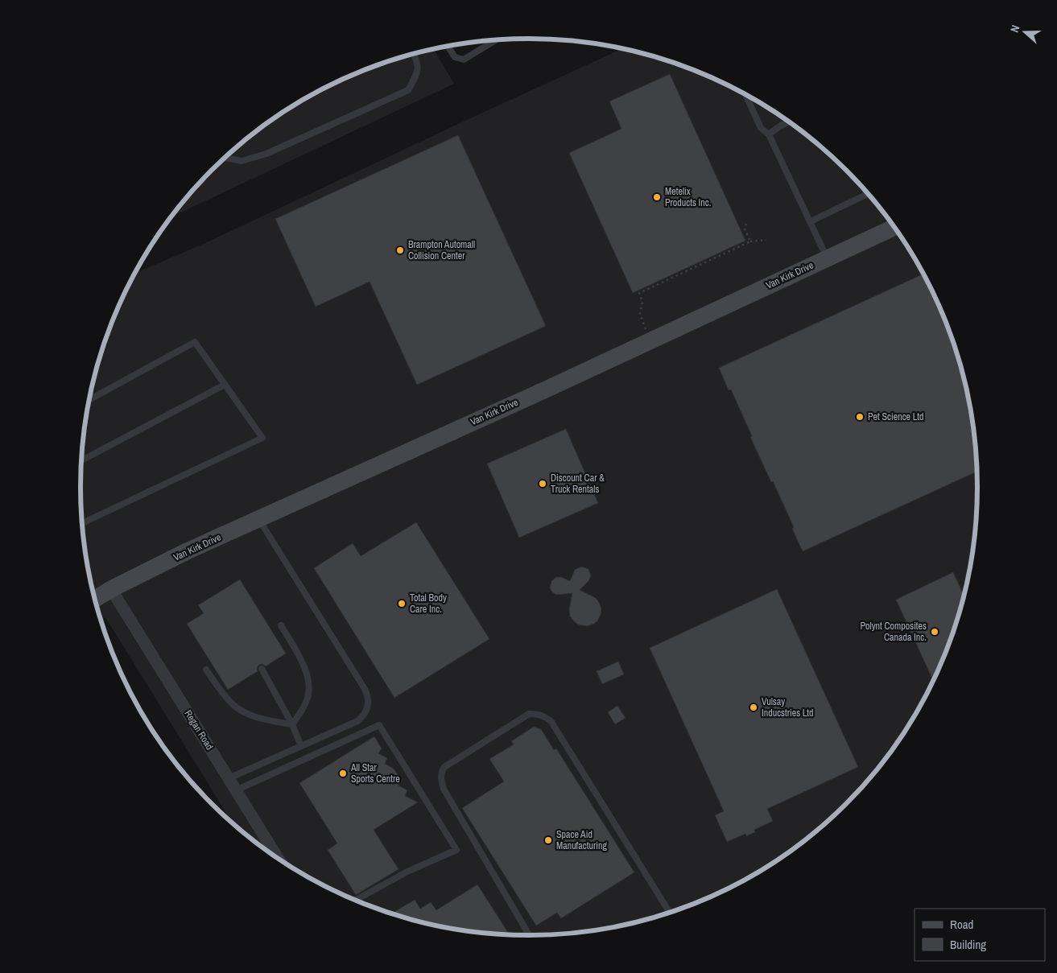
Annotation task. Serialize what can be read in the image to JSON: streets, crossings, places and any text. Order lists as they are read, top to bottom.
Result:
{
  "streets": {
    "street": ["Van Kirk Drive", "Regan Road"]
  },
  "crossings": [
    ["Van Kirk Drive", "Regan Road"]
  ],
  "places": [
    "Metelix Products Inc.",
    "Brampton Automall Collision Center",
    "Pet Science Ltd",
    "Discount Car & Truck Rentals",
    "Total Body Care Inc.",
    "Polynt Composites Canada Inc.",
    "Vulsay Inducstries Ltd",
    "All Star Sports Centre",
    "Space Aid Manufacturing"
  ],
  "legend": ["Road", "Building"],
  "north": "left"
}
